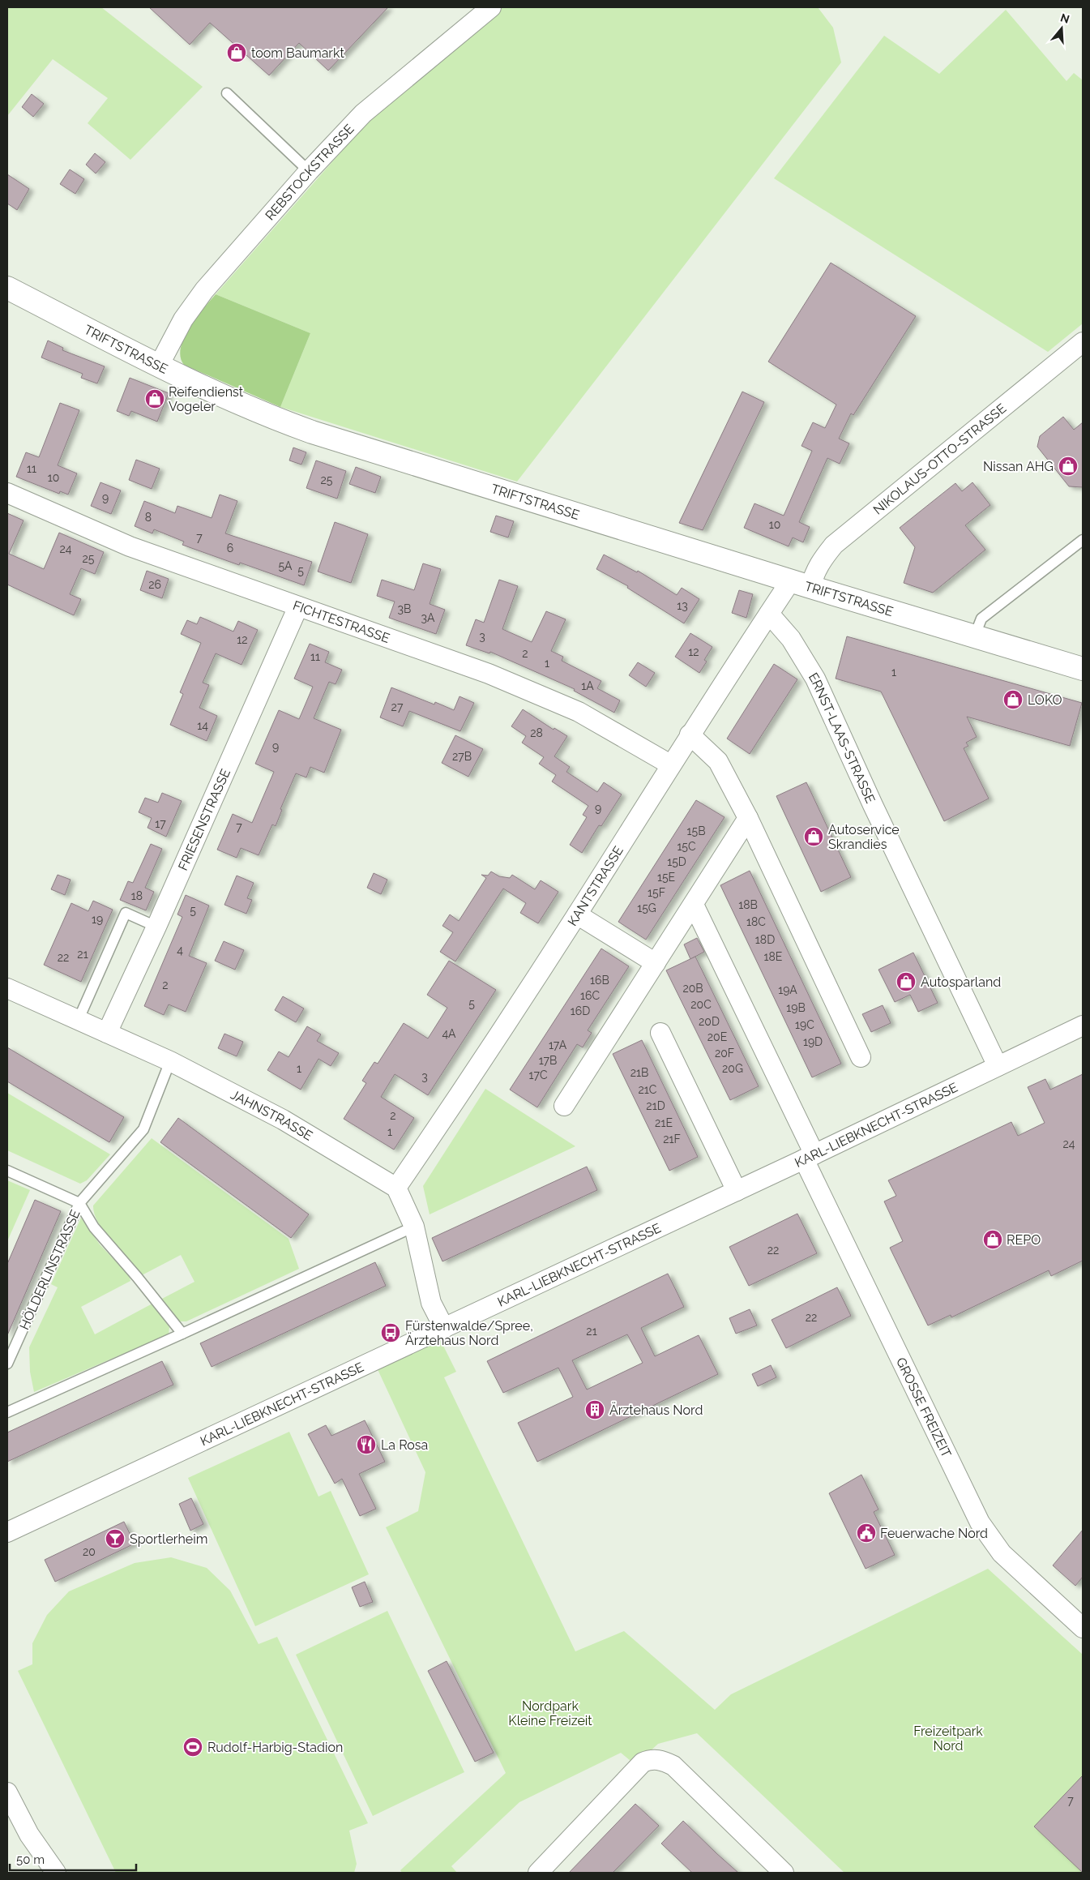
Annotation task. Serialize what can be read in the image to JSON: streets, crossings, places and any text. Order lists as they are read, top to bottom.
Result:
{
  "streets": {
    "main road": ["TRIFTSTRASSE"],
    "street": [
      "REBSTOCKSTRASSE",
      "NIKOLAUS-OTTO-STRASSE",
      "FICHTESTRASSE",
      "ERNST-LAAS-STRASSE",
      "FRIESENSTRASSE",
      "KANTSTRASSE",
      "JAHNSTRASSE",
      "KARL-LIEBKNECHT-STRASSE",
      "GROSSE FREIZEIT"
    ],
    "lane": ["HÖLDERLINSTRASSE"]
  },
  "crossings": [
    ["REBSTOCKSTRASSE", "TRIFTSTRASSE"],
    ["TRIFTSTRASSE", "NIKOLAUS-OTTO-STRASSE"],
    ["TRIFTSTRASSE", "KANTSTRASSE"],
    ["NIKOLAUS-OTTO-STRASSE", "KANTSTRASSE"],
    ["FICHTESTRASSE", "FRIESENSTRASSE"],
    ["FICHTESTRASSE", "KANTSTRASSE"],
    ["ERNST-LAAS-STRASSE", "KANTSTRASSE"],
    ["ERNST-LAAS-STRASSE", "KARL-LIEBKNECHT-STRASSE"],
    ["FRIESENSTRASSE", "JAHNSTRASSE"],
    ["KANTSTRASSE", "JAHNSTRASSE"],
    ["KARL-LIEBKNECHT-STRASSE", "GROSSE FREIZEIT"]
  ],
  "parks": ["Nordpark Kleine Freizeit", "Freizeitpark Nord"],
  "places": {
    "shop": [
      "toom Baumarkt",
      "Reifendienst Vogeler",
      "Nissan AHG",
      "LOKO",
      "Autoservice Skrandies",
      "Autosparland",
      "REPO"
    ],
    "bus stop": ["Fürstenwalde/Spree, Ärztehaus Nord"],
    "building": ["Ärztehaus Nord"],
    "restaurant": ["La Rosa"],
    "public building": ["Feuerwache Nord"],
    "bar": ["Sportlerheim"],
    "sports": ["Rudolf-Harbig-Stadion"]
  },
  "house_numbers": [
    "11",
    "10",
    "25",
    "9",
    "8",
    "10",
    "7",
    "6",
    "24",
    "25",
    "5A",
    "5",
    "26",
    "13",
    "3B",
    "3A",
    "3",
    "12",
    "12",
    "2",
    "11",
    "1",
    "1",
    "1A",
    "27",
    "14",
    "28",
    "9",
    "27B",
    "9",
    "17",
    "7",
    "15B",
    "15C",
    "15D",
    "15E",
    "15F",
    "18",
    "18B",
    "15G",
    "5",
    "19",
    "18C",
    "18D",
    "4",
    "21",
    "18E",
    "22",
    "16B",
    "2",
    "20B",
    "19A",
    "16C",
    "5",
    "20C",
    "19B",
    "16D",
    "20D",
    "19C",
    "4A",
    "20E",
    "19D",
    "17A",
    "20F",
    "17B",
    "1",
    "20G",
    "21B",
    "17C",
    "3",
    "21C",
    "21D",
    "2",
    "21E",
    "1",
    "21F",
    "24",
    "22",
    "22",
    "21",
    "20",
    "7"
  ],
  "scale_bar": "50 m",
  "north": "top"
}
